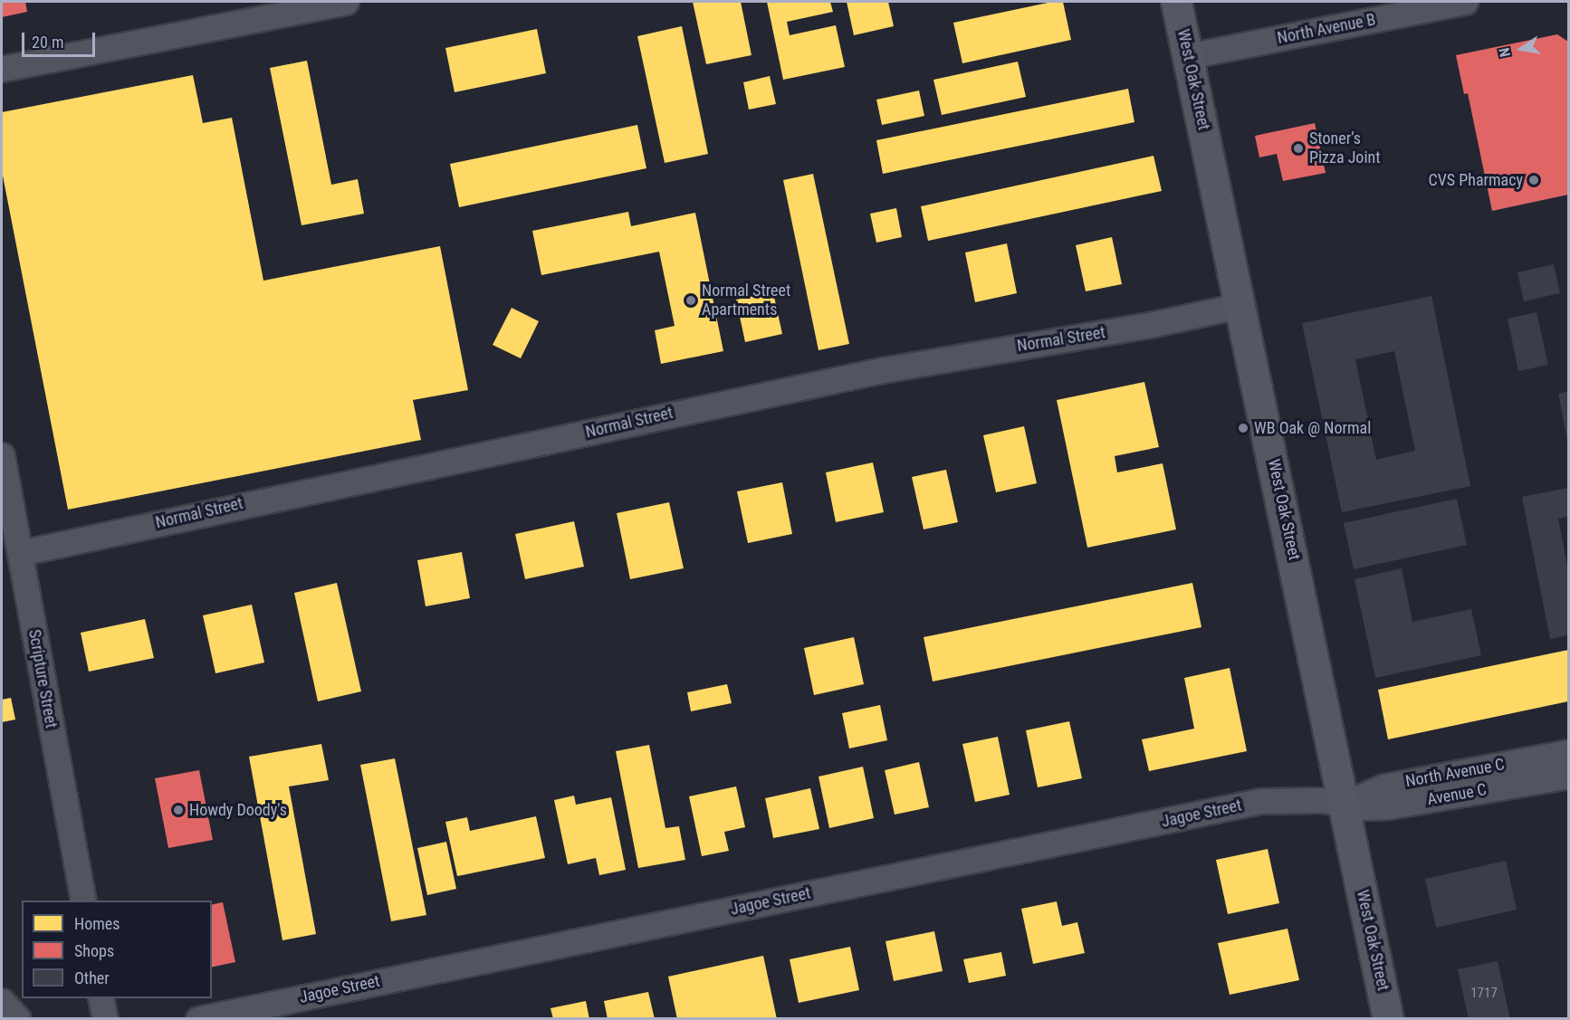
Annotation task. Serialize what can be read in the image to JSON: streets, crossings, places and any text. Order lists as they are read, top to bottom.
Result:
{
  "streets": {
    "main road": ["West Oak Street"],
    "street": [
      "North Avenue B",
      "Normal Street",
      "Scripture Street",
      "North Avenue C",
      "Avenue C",
      "Jagoe Street"
    ]
  },
  "crossings": [
    ["North Avenue B", "West Oak Street"],
    ["West Oak Street", "Normal Street"],
    ["West Oak Street", "North Avenue C"],
    ["West Oak Street", "Avenue C"],
    ["West Oak Street", "Jagoe Street"],
    ["Normal Street", "Scripture Street"],
    ["North Avenue C", "Avenue C"],
    ["North Avenue C", "Jagoe Street"],
    ["Avenue C", "Jagoe Street"]
  ],
  "places": [
    "Stoner’s Pizza Joint",
    "CVS Pharmacy",
    "Normal Street Apartments",
    "WB Oak @ Normal",
    "Howdy Doody's"
  ],
  "house_numbers": ["1717"],
  "legend": ["Homes", "Shops", "Other"],
  "scale_bar": "20 m",
  "north": "left"
}
